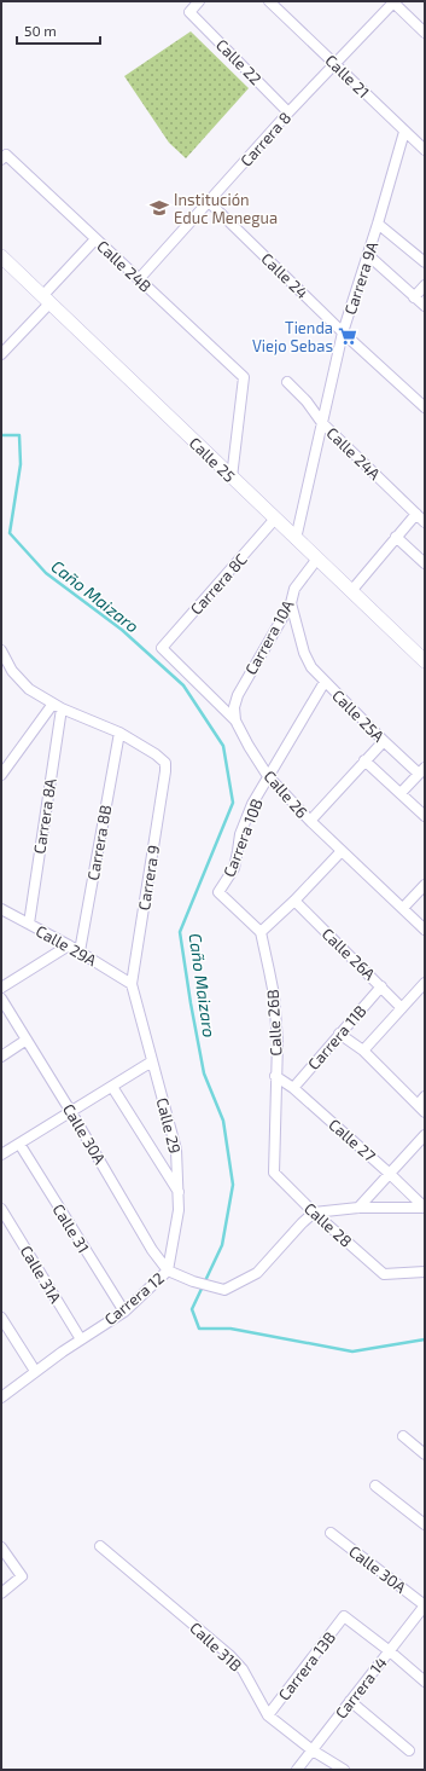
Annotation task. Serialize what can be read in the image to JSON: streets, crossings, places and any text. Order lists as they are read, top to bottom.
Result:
{
  "streets": {
    "street": [
      "Calle 22",
      "Calle 21",
      "Carrera 8",
      "Calle 24B",
      "Calle 24",
      "Carrera 9A",
      "Calle 24A",
      "Calle 25",
      "Carrera 8C",
      "Carrera 10A",
      "Calle 25A",
      "Calle 26",
      "Carrera 8A",
      "Carrera 10B",
      "Carrera 8B",
      "Carrera 9",
      "Calle 29A",
      "Calle 26A",
      "Calle 26B",
      "Carrera 11B",
      "Calle 29",
      "Calle 30A",
      "Calle 27",
      "Calle 28",
      "Calle 31",
      "Calle 31A",
      "Carrera 12",
      "Calle 31B",
      "Carrera 13B",
      "Carrera 14"
    ]
  },
  "crossings": [
    ["Calle 22", "Carrera 8"],
    ["Calle 21", "Carrera 8"],
    ["Calle 21", "Carrera 9A"],
    ["Carrera 8", "Calle 24B"],
    ["Carrera 8", "Calle 24"],
    ["Calle 24B", "Calle 25"],
    ["Calle 24", "Carrera 9A"],
    ["Carrera 9A", "Calle 24A"],
    ["Carrera 9A", "Calle 25"],
    ["Calle 25", "Carrera 8C"],
    ["Calle 25", "Carrera 10A"],
    ["Carrera 8C", "Calle 26"],
    ["Carrera 10A", "Calle 25A"],
    ["Carrera 10A", "Calle 26"],
    ["Calle 25A", "Carrera 10B"],
    ["Calle 26", "Carrera 10B"],
    ["Carrera 8A", "Calle 29A"],
    ["Carrera 10B", "Calle 26B"],
    ["Carrera 8B", "Carrera 9"],
    ["Carrera 8B", "Calle 29A"],
    ["Carrera 9", "Calle 29A"],
    ["Carrera 9", "Calle 29"],
    ["Calle 29A", "Calle 29"],
    ["Calle 26A", "Carrera 11B"],
    ["Calle 26B", "Calle 27"],
    ["Calle 26B", "Calle 28"],
    ["Carrera 11B", "Calle 27"],
    ["Calle 29", "Calle 30A"],
    ["Calle 29", "Carrera 12"],
    ["Calle 30A", "Carrera 12"],
    ["Calle 30A", "Carrera 14"],
    ["Calle 28", "Carrera 12"],
    ["Calle 31", "Carrera 12"],
    ["Calle 31A", "Carrera 12"],
    ["Calle 31B", "Carrera 13B"],
    ["Calle 31B", "Carrera 14"],
    ["Carrera 13B", "Carrera 14"]
  ],
  "water": ["Caño Maizaro"],
  "places": {
    "school or university": ["Institución Educ Menegua"],
    "supermarket": ["Tienda Viejo Sebas"]
  },
  "scale_bar": "50 m"
}
